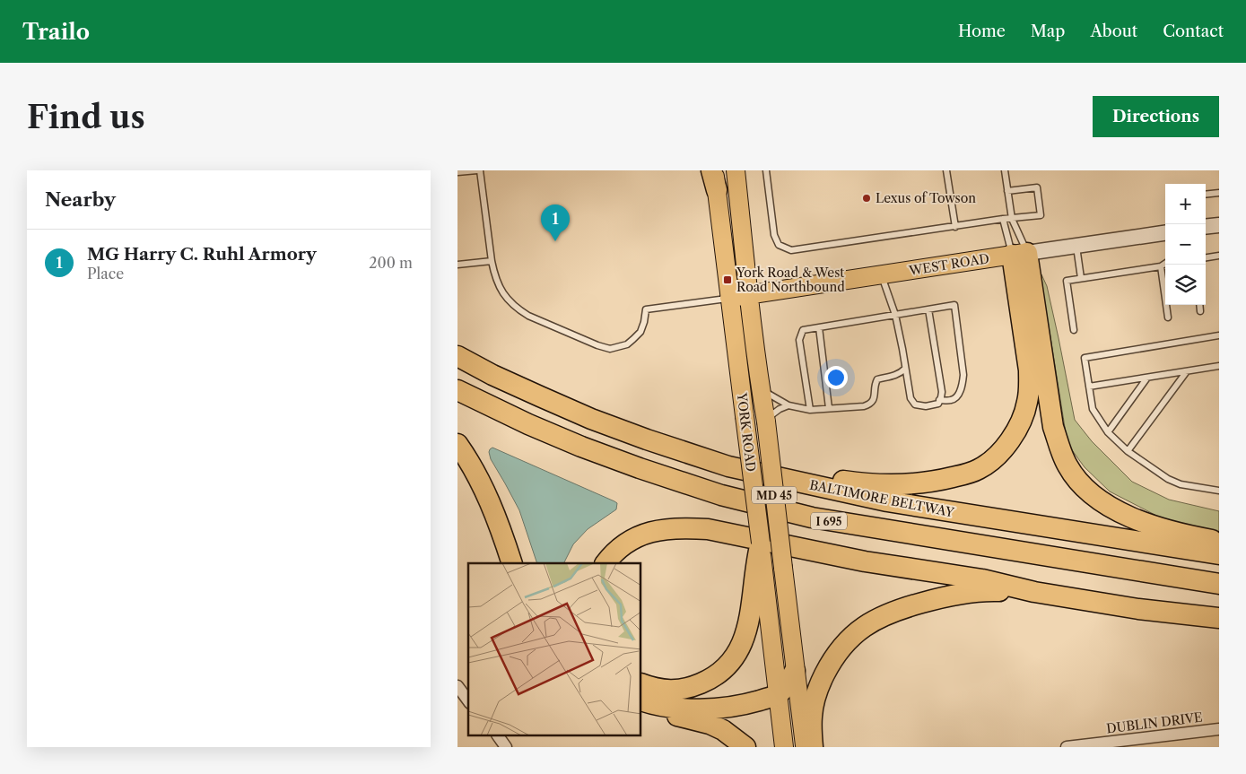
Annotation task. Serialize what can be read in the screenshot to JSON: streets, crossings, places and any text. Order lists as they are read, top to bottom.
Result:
{
  "streets": {
    "highway": ["BALTIMORE BELTWAY", "I 695"],
    "main road": ["WEST ROAD", "YORK ROAD", "MD 45"],
    "street": ["DUBLIN DRIVE"]
  },
  "crossings": [
    ["WEST ROAD", "YORK ROAD"]
  ],
  "places": {
    "other": ["Lexus of Towson"],
    "transit": ["York Road & West Road Northbound"]
  },
  "page": {
    "header": "Trailo",
    "nav": [
      "Home",
      "Map",
      "About",
      "Contact"
    ],
    "buttons": "Directions",
    "title": "Find us",
    "heading": "Nearby",
    "map_buttons": ["+", "−"],
    "pins": "1",
    "list": [
      {
        "mark": "1",
        "name": "MG Harry C. Ruhl Armory",
        "note": "Place",
        "value": "200 m"
      }
    ]
  }
}
